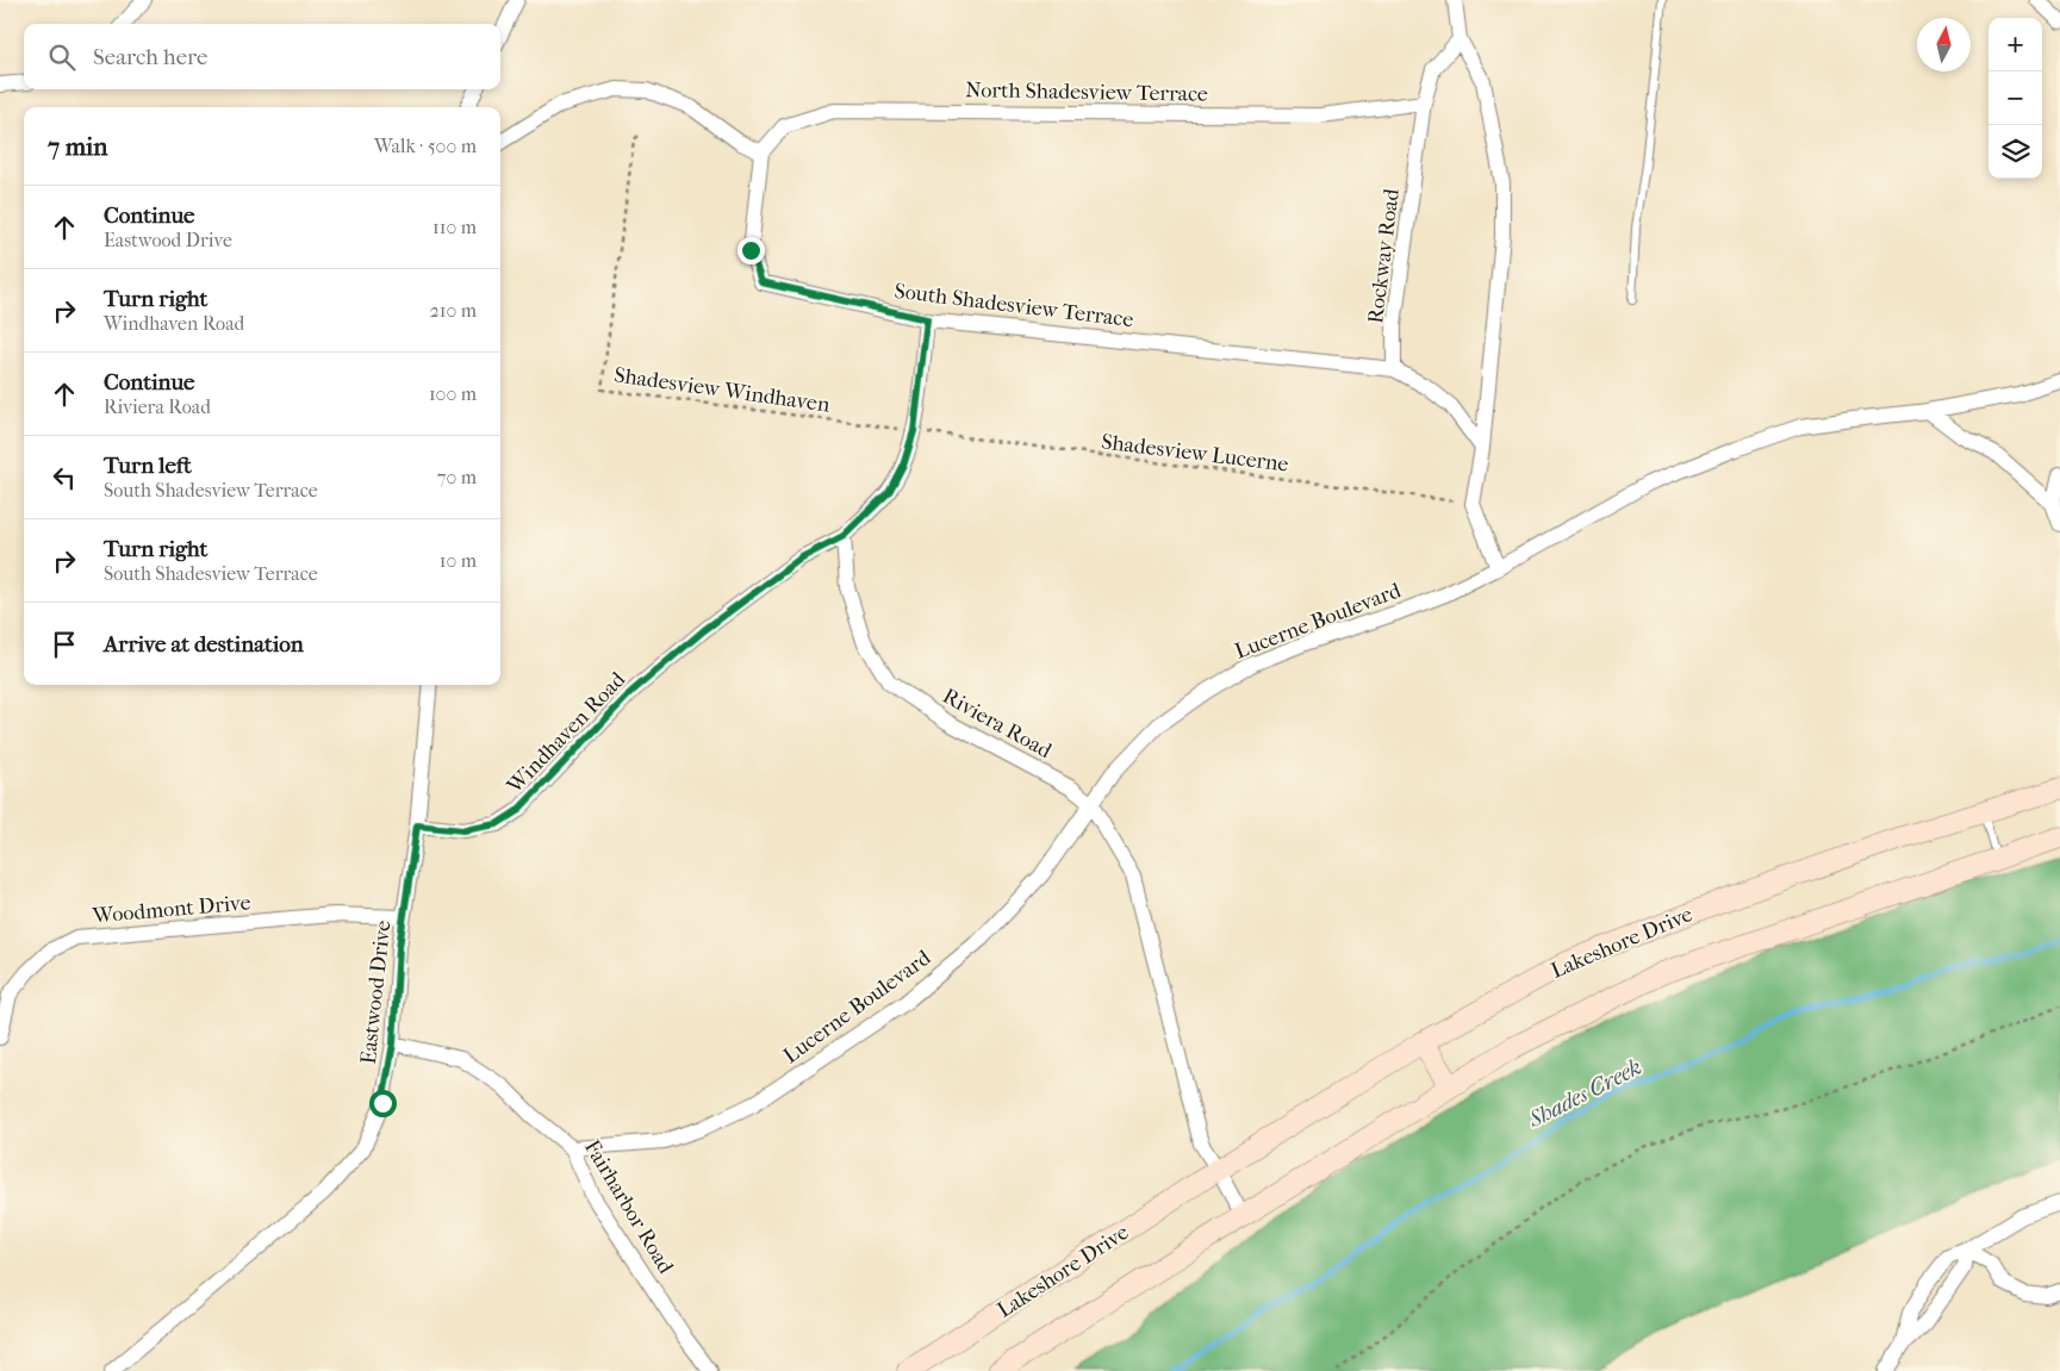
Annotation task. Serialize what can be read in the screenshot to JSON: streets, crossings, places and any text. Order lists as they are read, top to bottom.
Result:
{
  "streets": {
    "main road": ["Lakeshore Drive"],
    "street": [
      "North Shadesview Terrace",
      "Rockway Road",
      "South Shadesview Terrace",
      "Lucerne Boulevard",
      "Riviera Road",
      "Windhaven Road",
      "Woodmont Drive",
      "Eastwood Drive",
      "Fairharbor Road"
    ],
    "path": ["Shadesview Windhaven", "Shadesview Lucerne"]
  },
  "crossings": [
    ["North Shadesview Terrace", "Rockway Road"],
    ["North Shadesview Terrace", "South Shadesview Terrace"],
    ["Rockway Road", "South Shadesview Terrace"],
    ["Shadesview Windhaven", "Shadesview Lucerne"],
    ["Lucerne Boulevard", "Riviera Road"],
    ["Lucerne Boulevard", "Fairharbor Road"],
    ["Riviera Road", "Windhaven Road"],
    ["Riviera Road", "Lakeshore Drive"],
    ["Windhaven Road", "Eastwood Drive"],
    ["Woodmont Drive", "Eastwood Drive"],
    ["Eastwood Drive", "Fairharbor Road"]
  ],
  "water": ["Shades Creek"],
  "north": "top",
  "page": {
    "map_buttons": ["+", "−"],
    "search": "Search here",
    "heading": ["7 min", "Walk · 500 m"],
    "list": [
      ["Continue", "Eastwood Drive", "110 m"],
      ["Turn right", "Windhaven Road", "210 m"],
      ["Continue", "Riviera Road", "100 m"],
      ["Turn left", "South Shadesview Terrace", "70 m"],
      ["Turn right", "South Shadesview Terrace", "10 m"],
      "Arrive at destination"
    ]
  }
}
